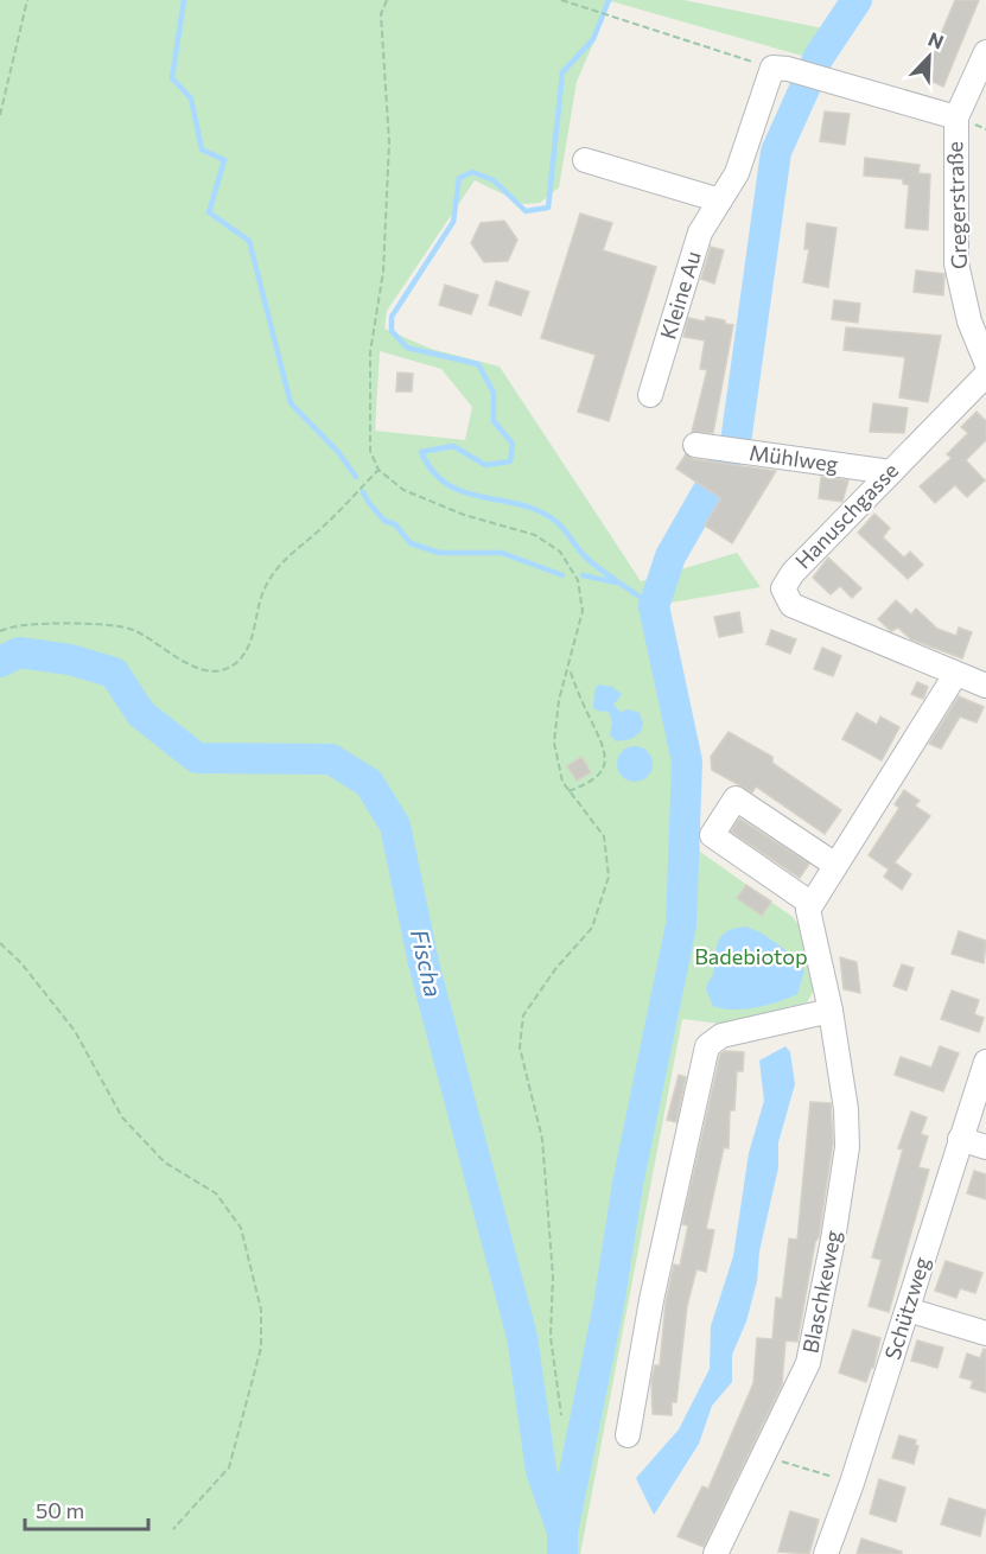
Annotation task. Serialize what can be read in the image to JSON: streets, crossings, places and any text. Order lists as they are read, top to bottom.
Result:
{
  "streets": {
    "street": [
      "Gregerstraße",
      "Kleine Au",
      "Mühlweg",
      "Hanuschgasse",
      "Blaschkeweg",
      "Schützweg"
    ]
  },
  "crossings": [
    ["Mühlweg", "Hanuschgasse"]
  ],
  "water": ["Fischa"],
  "parks": ["Badebiotop"],
  "scale_bar": "50 m",
  "north": "top right"
}
